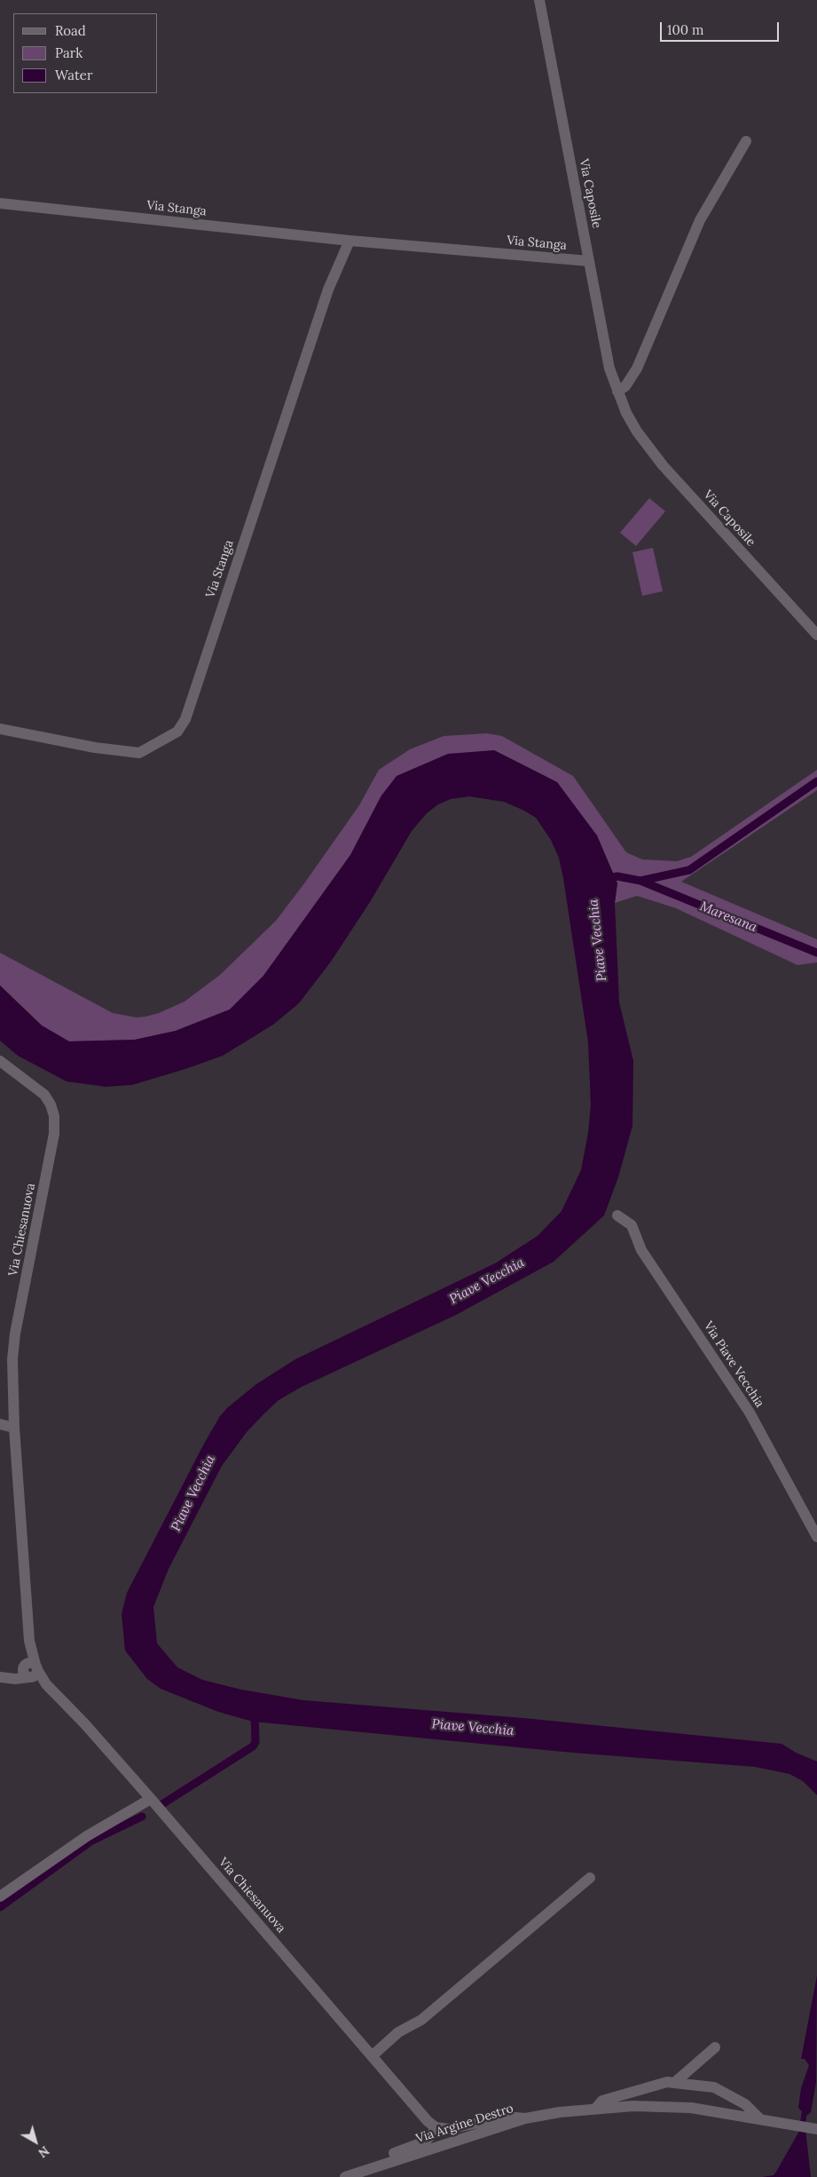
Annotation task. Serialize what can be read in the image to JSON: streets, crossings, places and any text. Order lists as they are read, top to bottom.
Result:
{
  "streets": {
    "street": [
      "Via Caposile",
      "Via Stanga",
      "Via Chiesanuova",
      "Via Piave Vecchia",
      "Via Argine Destro"
    ]
  },
  "crossings": [
    ["Via Caposile", "Via Stanga"]
  ],
  "water": ["Maresana", "Piave Vecchia"],
  "legend": ["Road", "Park", "Water"],
  "scale_bar": "100 m",
  "north": "bottom right"
}
